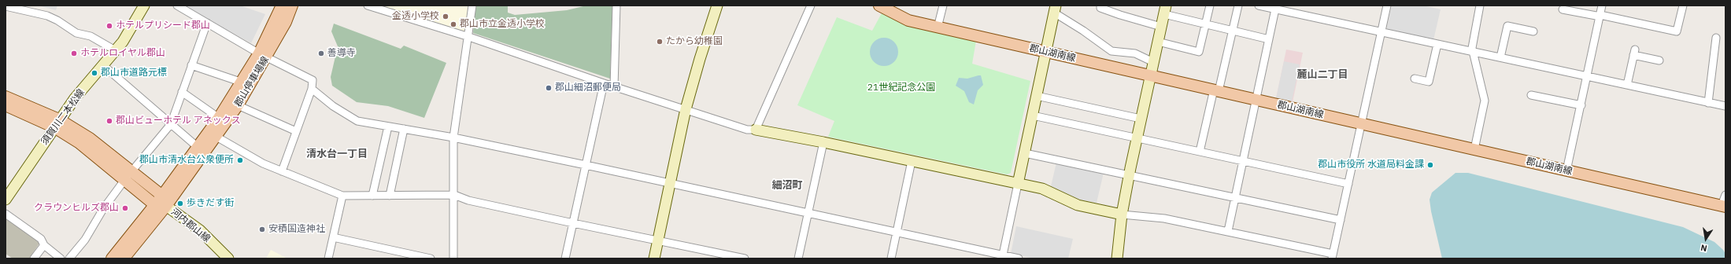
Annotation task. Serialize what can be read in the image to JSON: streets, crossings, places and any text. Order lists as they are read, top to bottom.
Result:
{
  "streets": {
    "main road": ["郡山湖南線", "郡山停車場線"],
    "street": ["須賀川二本松線", "河内郡山線"]
  },
  "crossings": [
    ["郡山停車場線", "河内郡山線"]
  ],
  "districts": ["麓山二丁目", "清水台一丁目", "細沼町"],
  "parks": ["21世紀記念公園"],
  "places": [
    "金透小学校",
    "郡山市立金透小学校",
    "ホテルプリシード郡山",
    "たから幼稚園",
    "ホテルロイヤル郡山",
    "善導寺",
    "郡山市道路元標",
    "郡山細沼郵便局",
    "郡山ビューホテル アネックス",
    "郡山市清水台公衆便所",
    "郡山市役所 水道局料金課",
    "歩きだす街",
    "クラウンヒルズ郡山",
    "安積国造神社"
  ],
  "north": "bottom"
}
